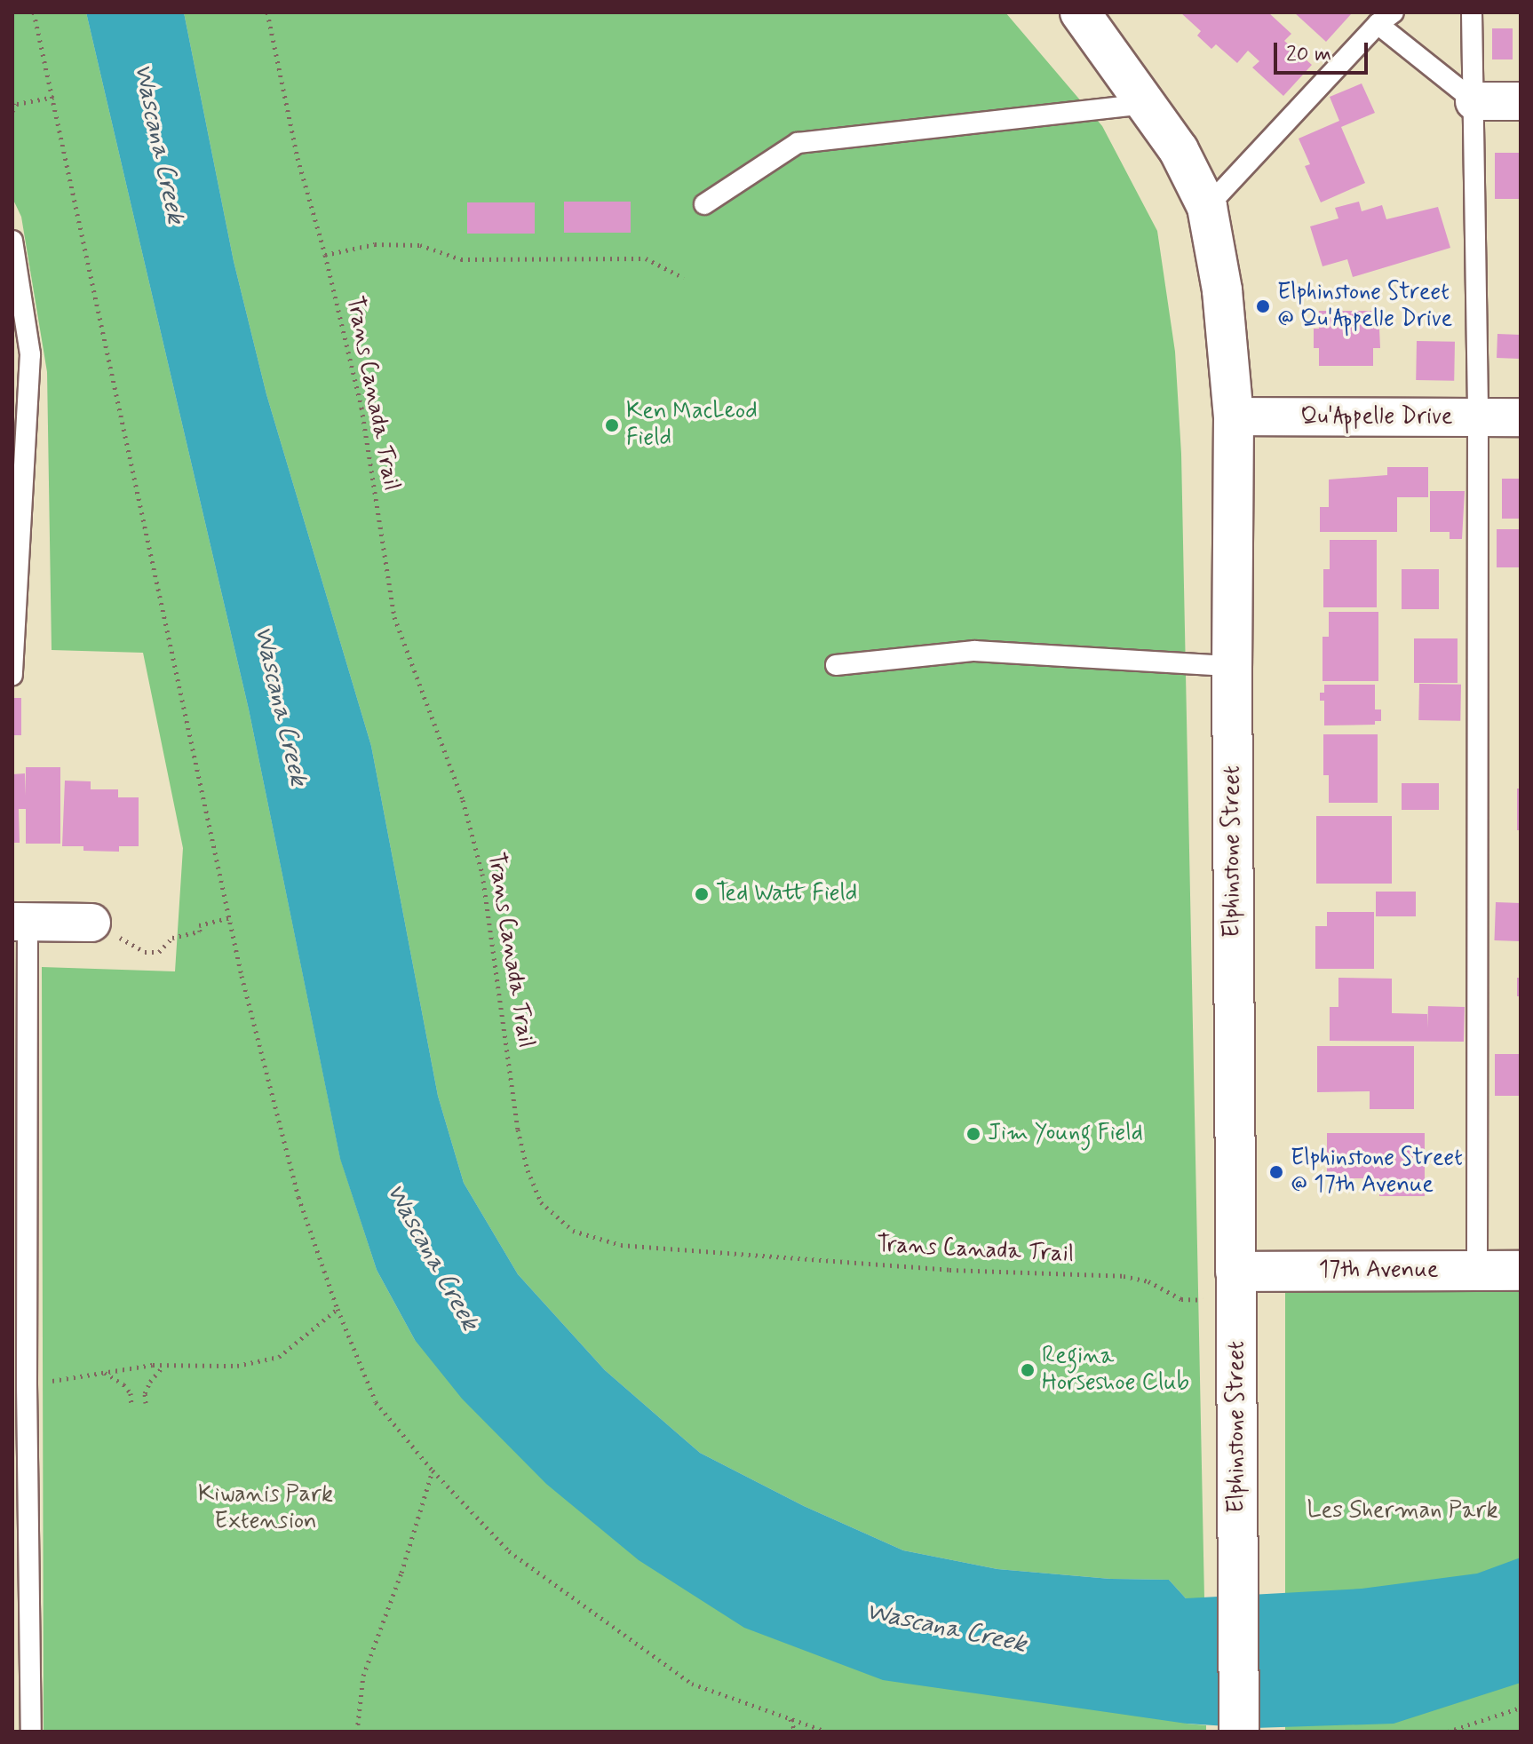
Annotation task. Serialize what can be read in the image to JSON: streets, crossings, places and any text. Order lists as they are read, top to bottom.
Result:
{
  "streets": {
    "street": ["Qu'Appelle Drive", "Elphinstone Street", "17th Avenue"],
    "path": ["Trans Canada Trail"]
  },
  "crossings": [
    ["Trans Canada Trail", "Elphinstone Street"],
    ["Trans Canada Trail", "17th Avenue"],
    ["Qu'Appelle Drive", "Elphinstone Street"],
    ["Elphinstone Street", "17th Avenue"]
  ],
  "water": ["Wascana Creek"],
  "parks": ["Kiwanis Park Extension", "Les Sherman Park"],
  "places": [
    "Elphinstone Street @ Qu'Appelle Drive",
    "Ken MacLeod Field",
    "Ted Watt Field",
    "Jim Young Field",
    "Elphinstone Street @ 17th Avenue",
    "Regina Horseshoe Club"
  ],
  "scale_bar": "20 m"
}
